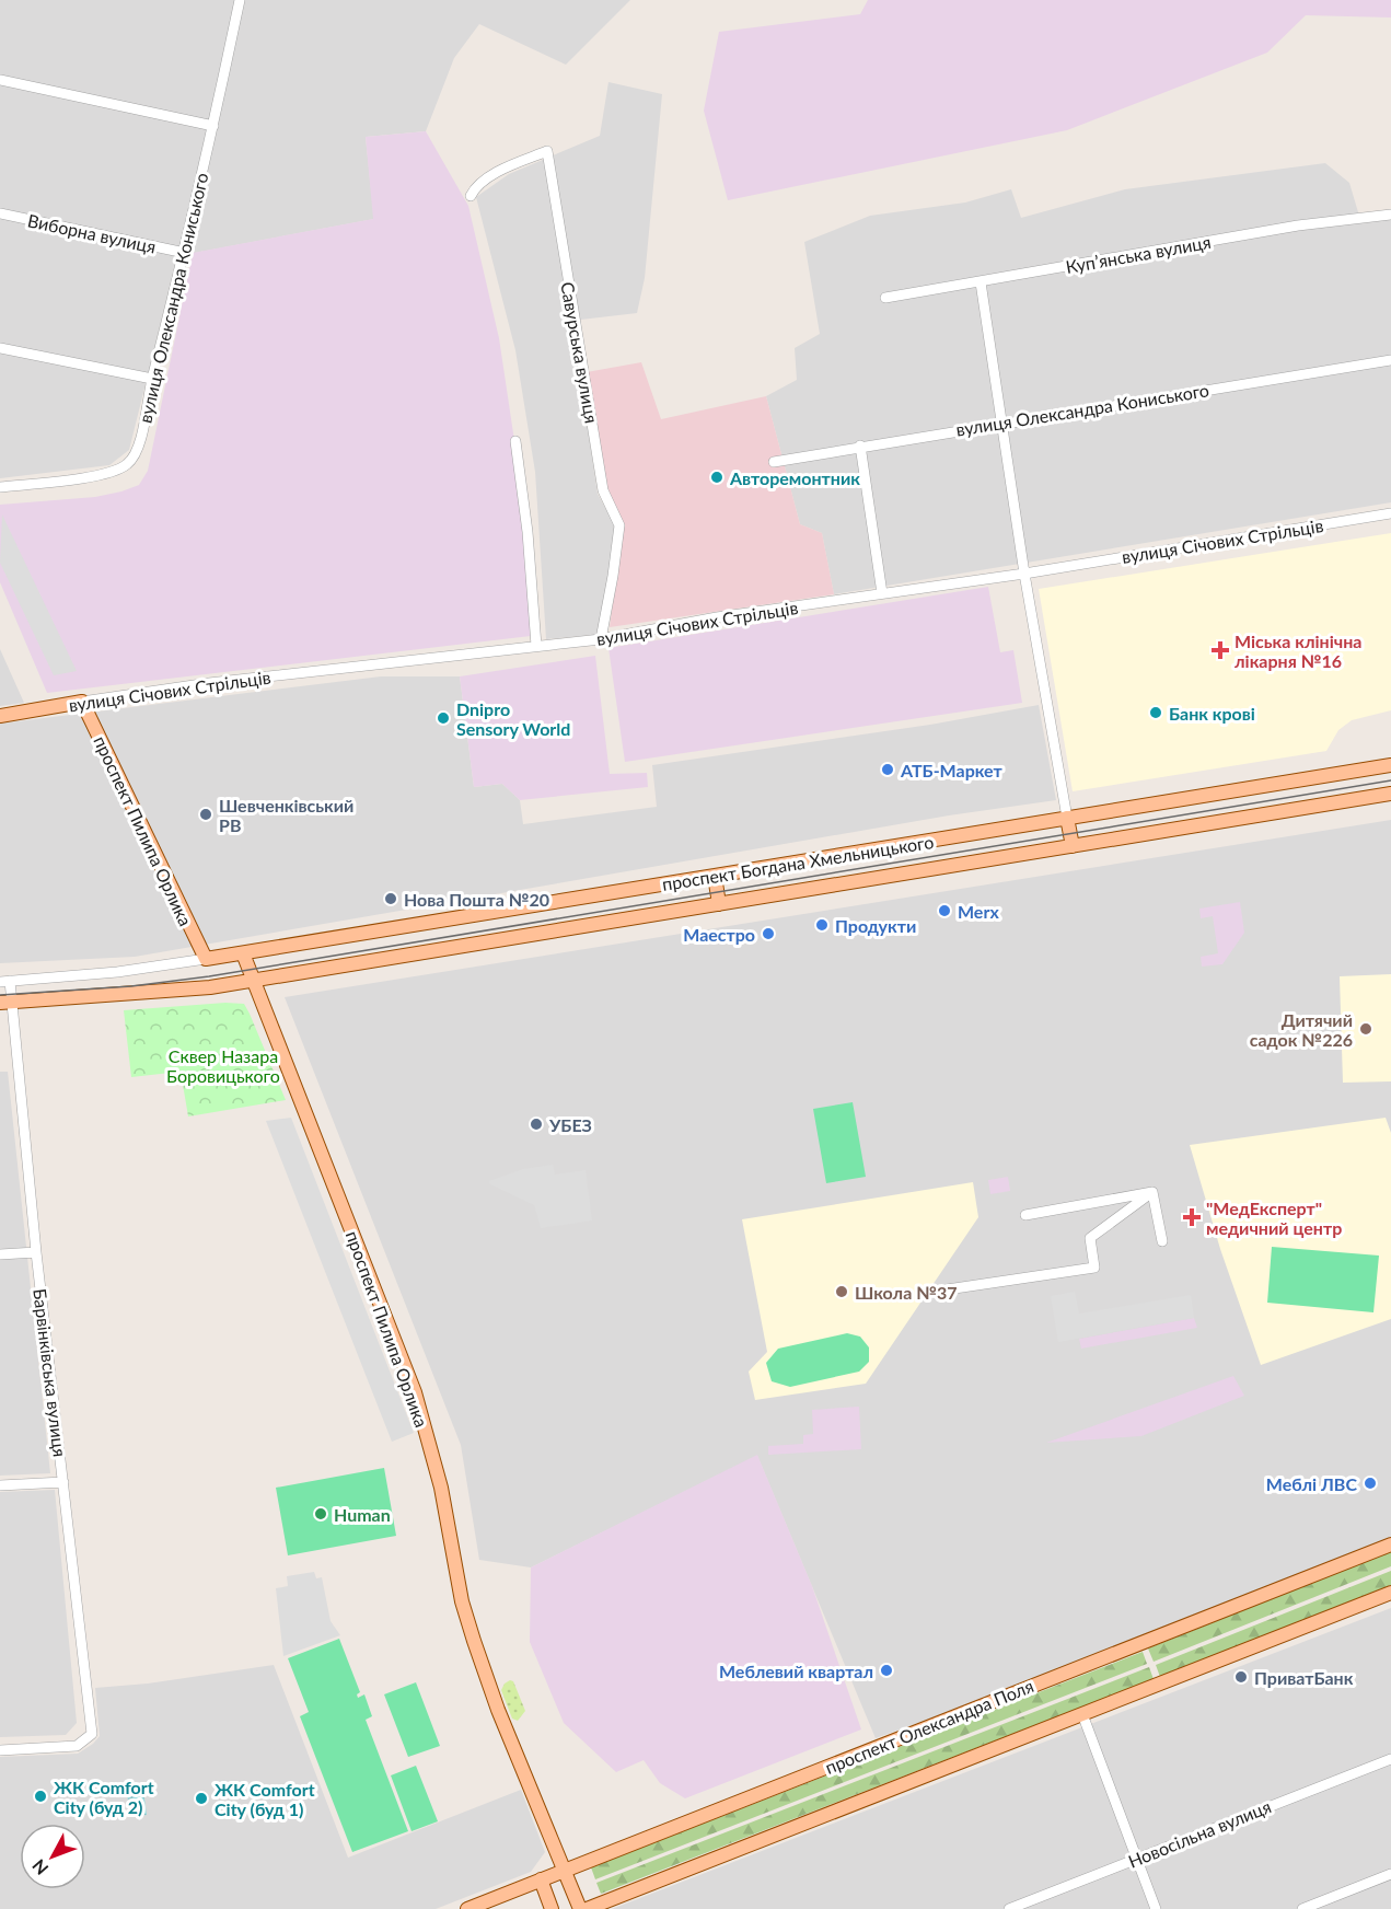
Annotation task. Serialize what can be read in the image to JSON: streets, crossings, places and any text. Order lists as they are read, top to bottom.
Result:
{
  "streets": {
    "main road": [
      "вулиця Січових Стрільців",
      "проспект Пилипа Орлика",
      "проспект Богдана Хмельницького",
      "проспект Олександра Поля"
    ],
    "street": [
      "Виборна вулиця",
      "Купʼянська вулиця",
      "вулиця Олександра Кониського",
      "Савурська вулиця",
      "Барвінківська вулиця",
      "Новосільна вулиця"
    ]
  },
  "crossings": [
    ["Виборна вулиця", "вулиця Олександра Кониського"],
    ["Савурська вулиця", "вулиця Січових Стрільців"],
    ["вулиця Січових Стрільців", "проспект Пилипа Орлика"],
    ["проспект Пилипа Орлика", "проспект Богдана Хмельницького"],
    ["проспект Пилипа Орлика", "проспект Олександра Поля"],
    ["проспект Богдана Хмельницького", "Барвінківська вулиця"]
  ],
  "parks": ["Сквер Назара Боровицького"],
  "places": {
    "other": [
      "Авторемонтник",
      "Банк крові",
      "Dnipro Sensory World",
      "АТБ-Маркет",
      "Шевченківський РВ",
      "Нова Пошта №20",
      "Merx",
      "Продукти",
      "Маестро",
      "Дитячий садок №226",
      "УБЕЗ",
      "Школа №37",
      "Меблі ЛВС",
      "Human",
      "Меблевий квартал",
      "ПриватБанк",
      "ЖК Comfort City (буд 2)",
      "ЖК Comfort City (буд 1)"
    ],
    "health": ["Міська клінічна лікарня №16", "\"МедЕксперт\" медичний центр"]
  },
  "north": "bottom left"
}
